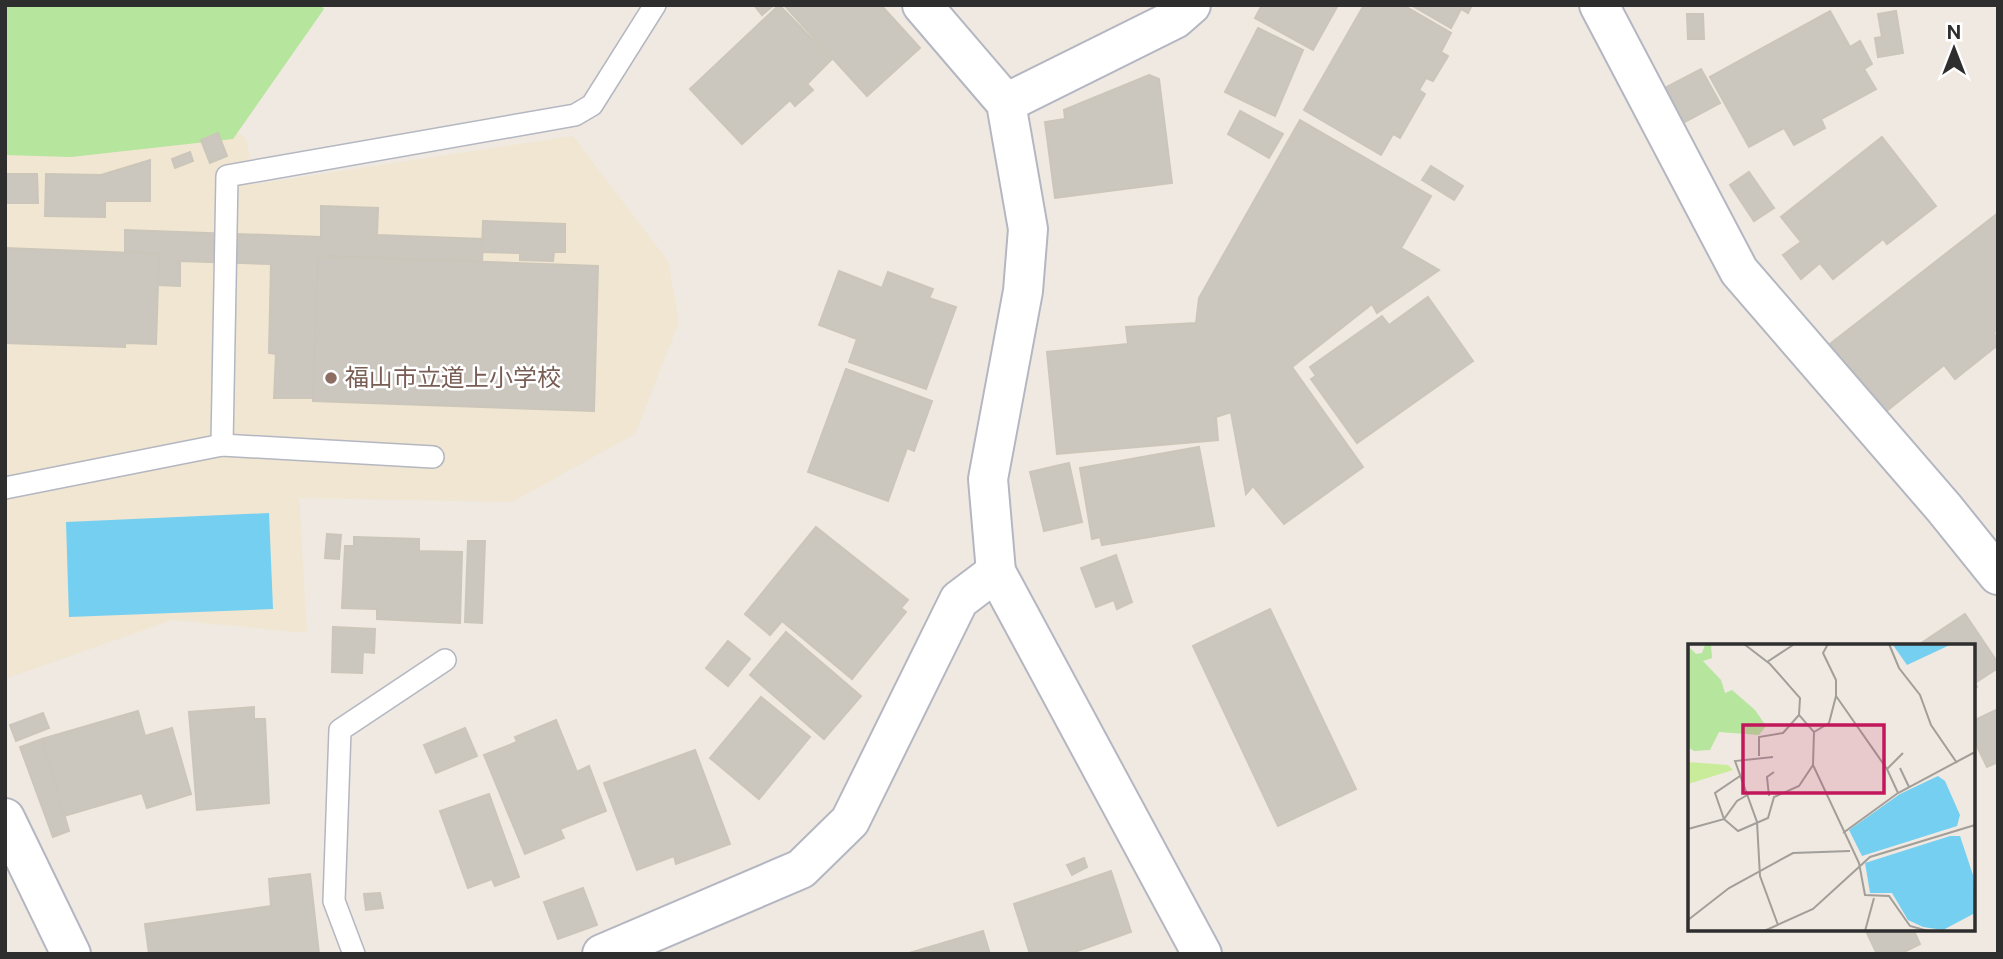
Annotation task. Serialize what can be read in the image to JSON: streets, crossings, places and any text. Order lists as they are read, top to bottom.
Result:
{
  "places": ["福山市立道上小学校"],
  "north": "top"
}
